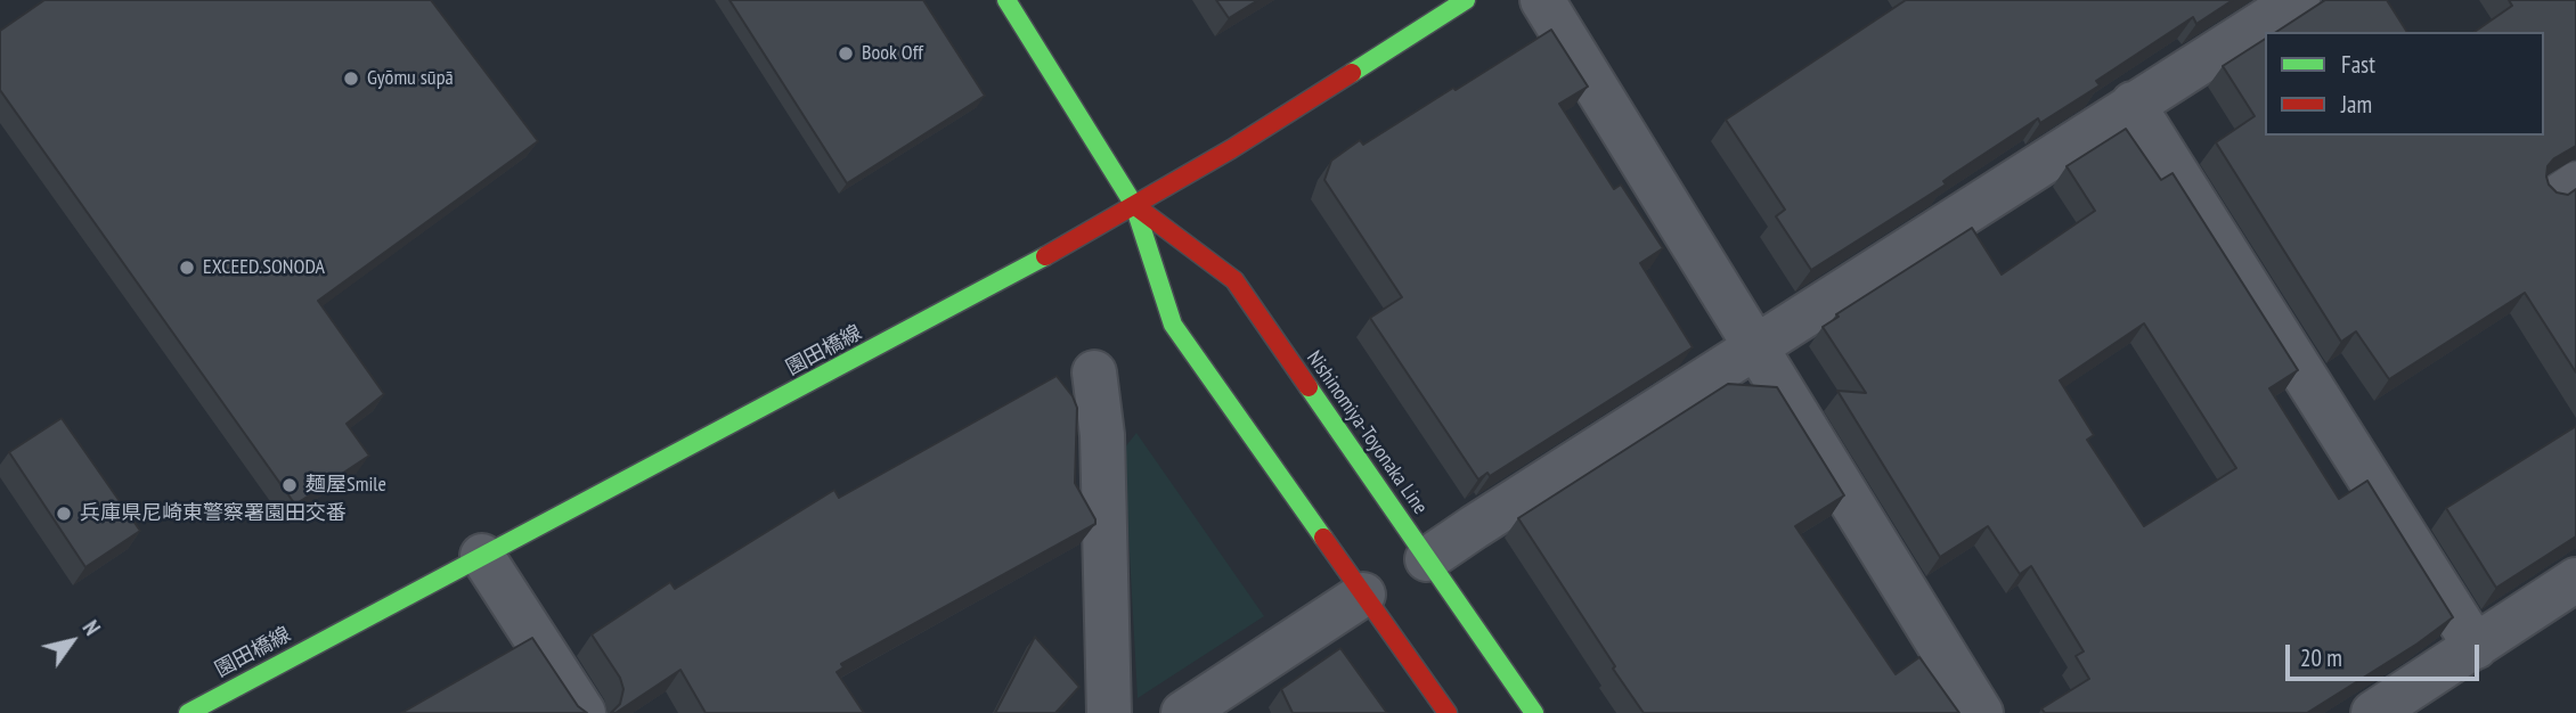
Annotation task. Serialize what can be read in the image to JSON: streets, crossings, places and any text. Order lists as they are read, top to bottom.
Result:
{
  "streets": {
    "main road": ["園田橋線", "Nishinomiya-Toyonaka Line"]
  },
  "crossings": [
    ["園田橋線", "Nishinomiya-Toyonaka Line"]
  ],
  "places": [
    "Book Off",
    "Gyōmu sūpā",
    "EXCEED.SONODA",
    "麺屋Smile",
    "兵庫県尼崎東警察署園田交番"
  ],
  "legend": ["Fast", "Jam"],
  "scale_bar": "20 m",
  "north": "top right"
}
